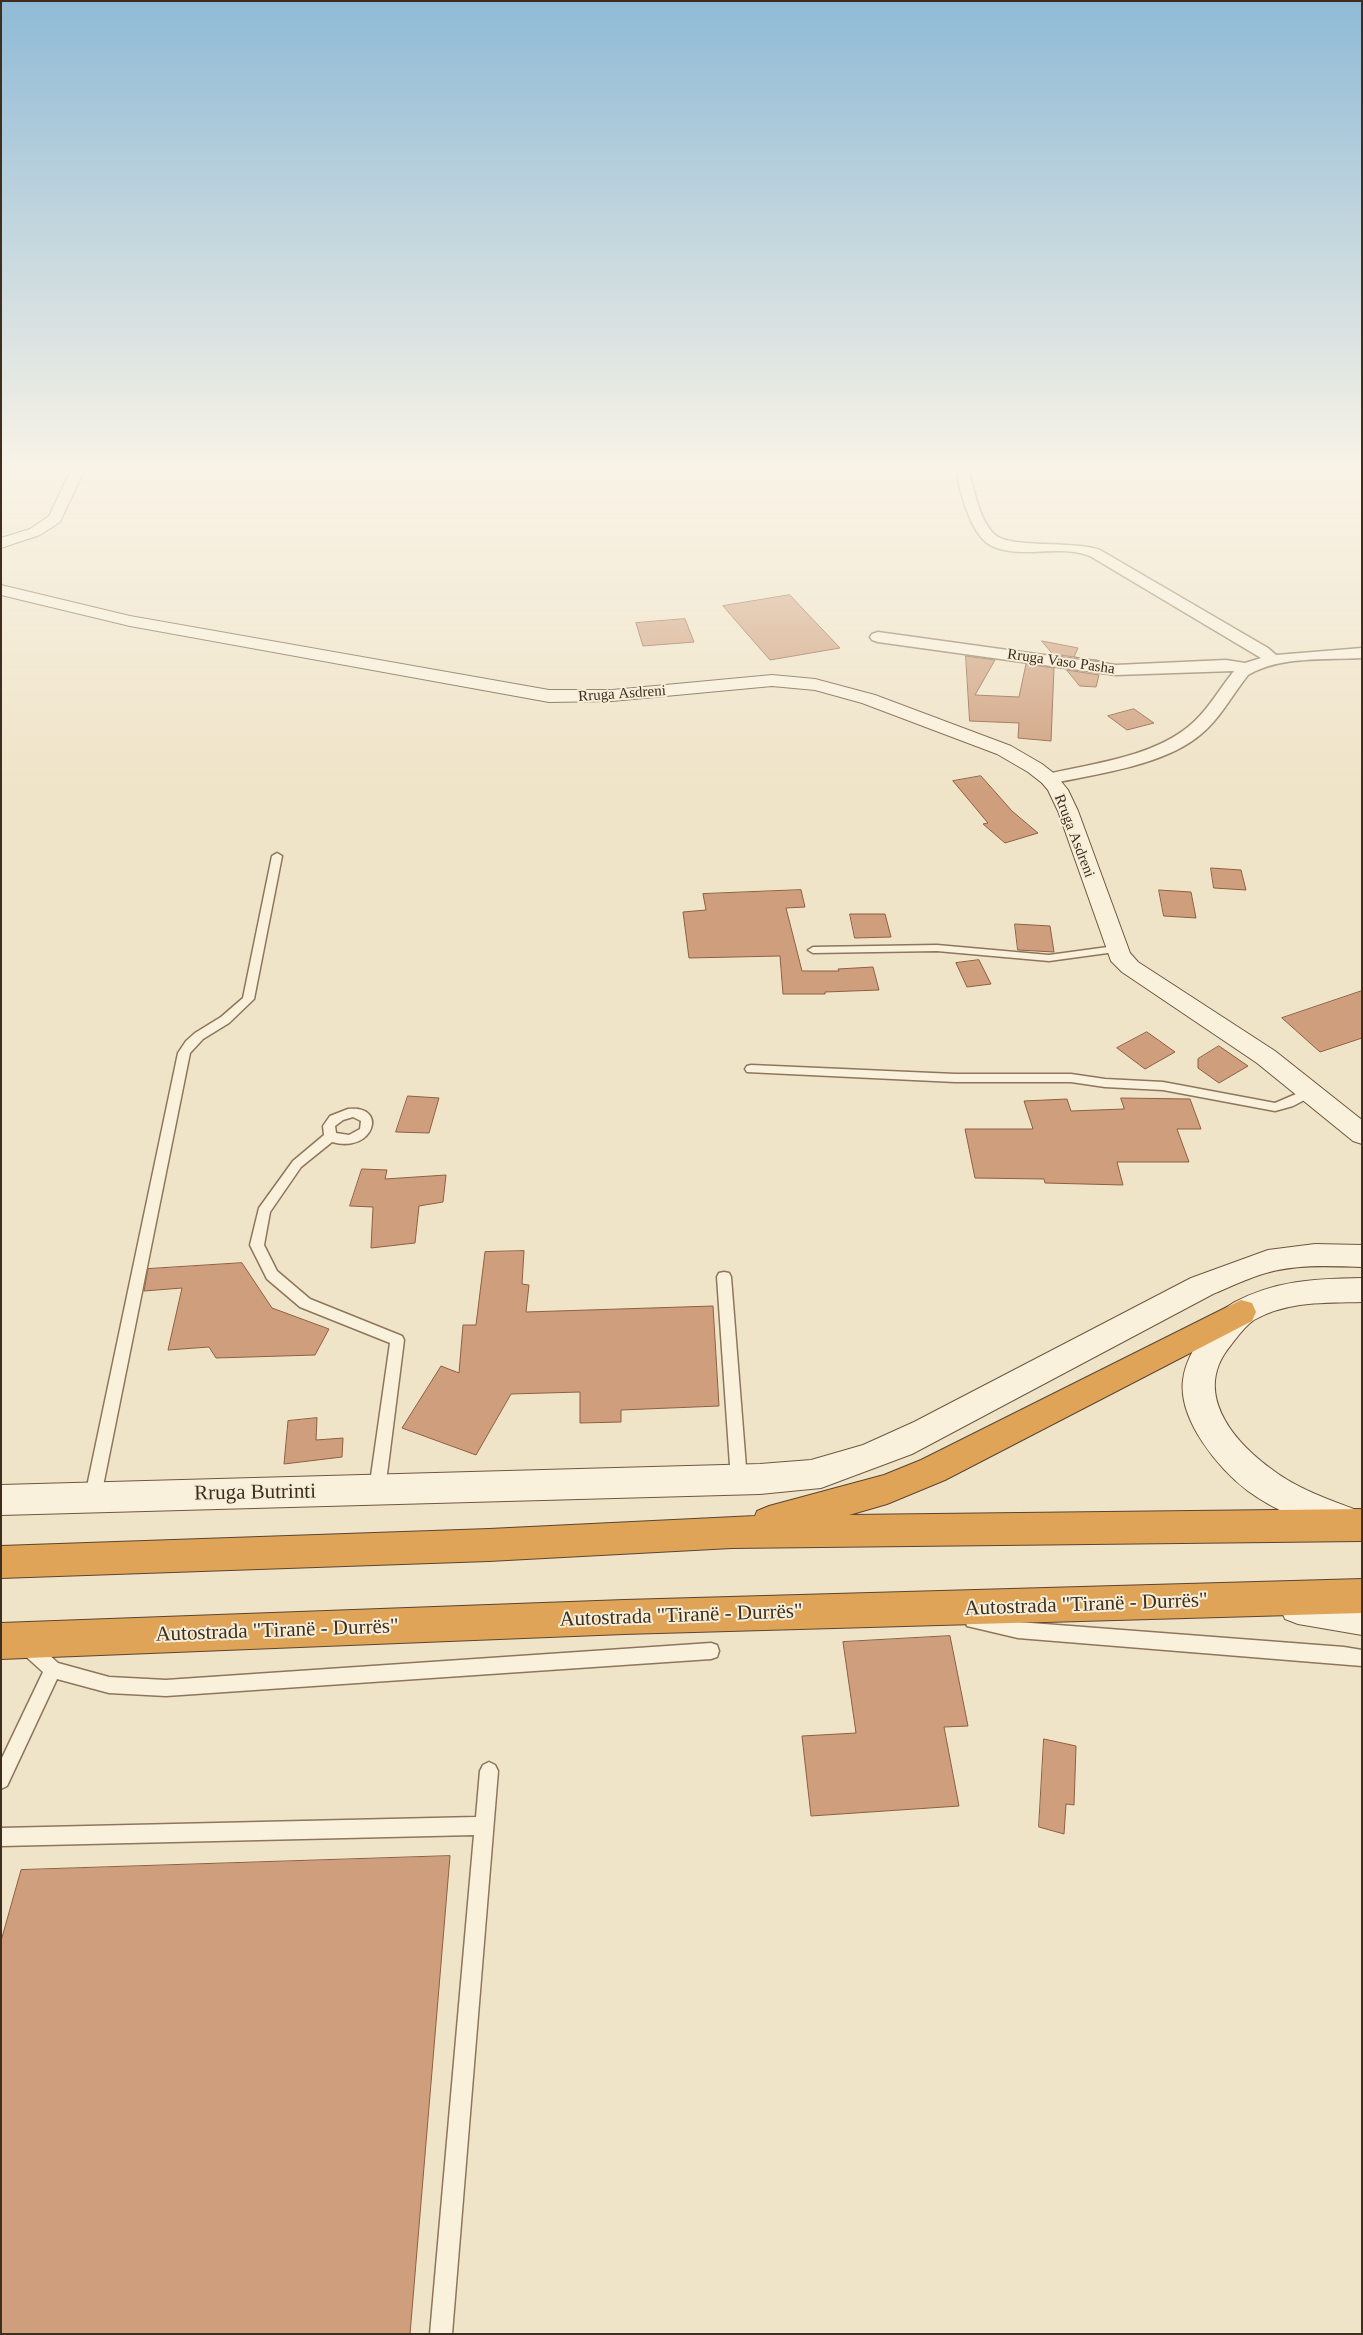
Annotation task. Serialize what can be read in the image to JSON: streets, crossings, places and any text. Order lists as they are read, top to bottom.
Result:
{
  "streets": {
    "highway": ["Autostrada \"Tiranë - Durrës\""],
    "street": ["Rruga Vaso Pasha", "Rruga Asdreni", "Rruga Butrinti"]
  }
}
